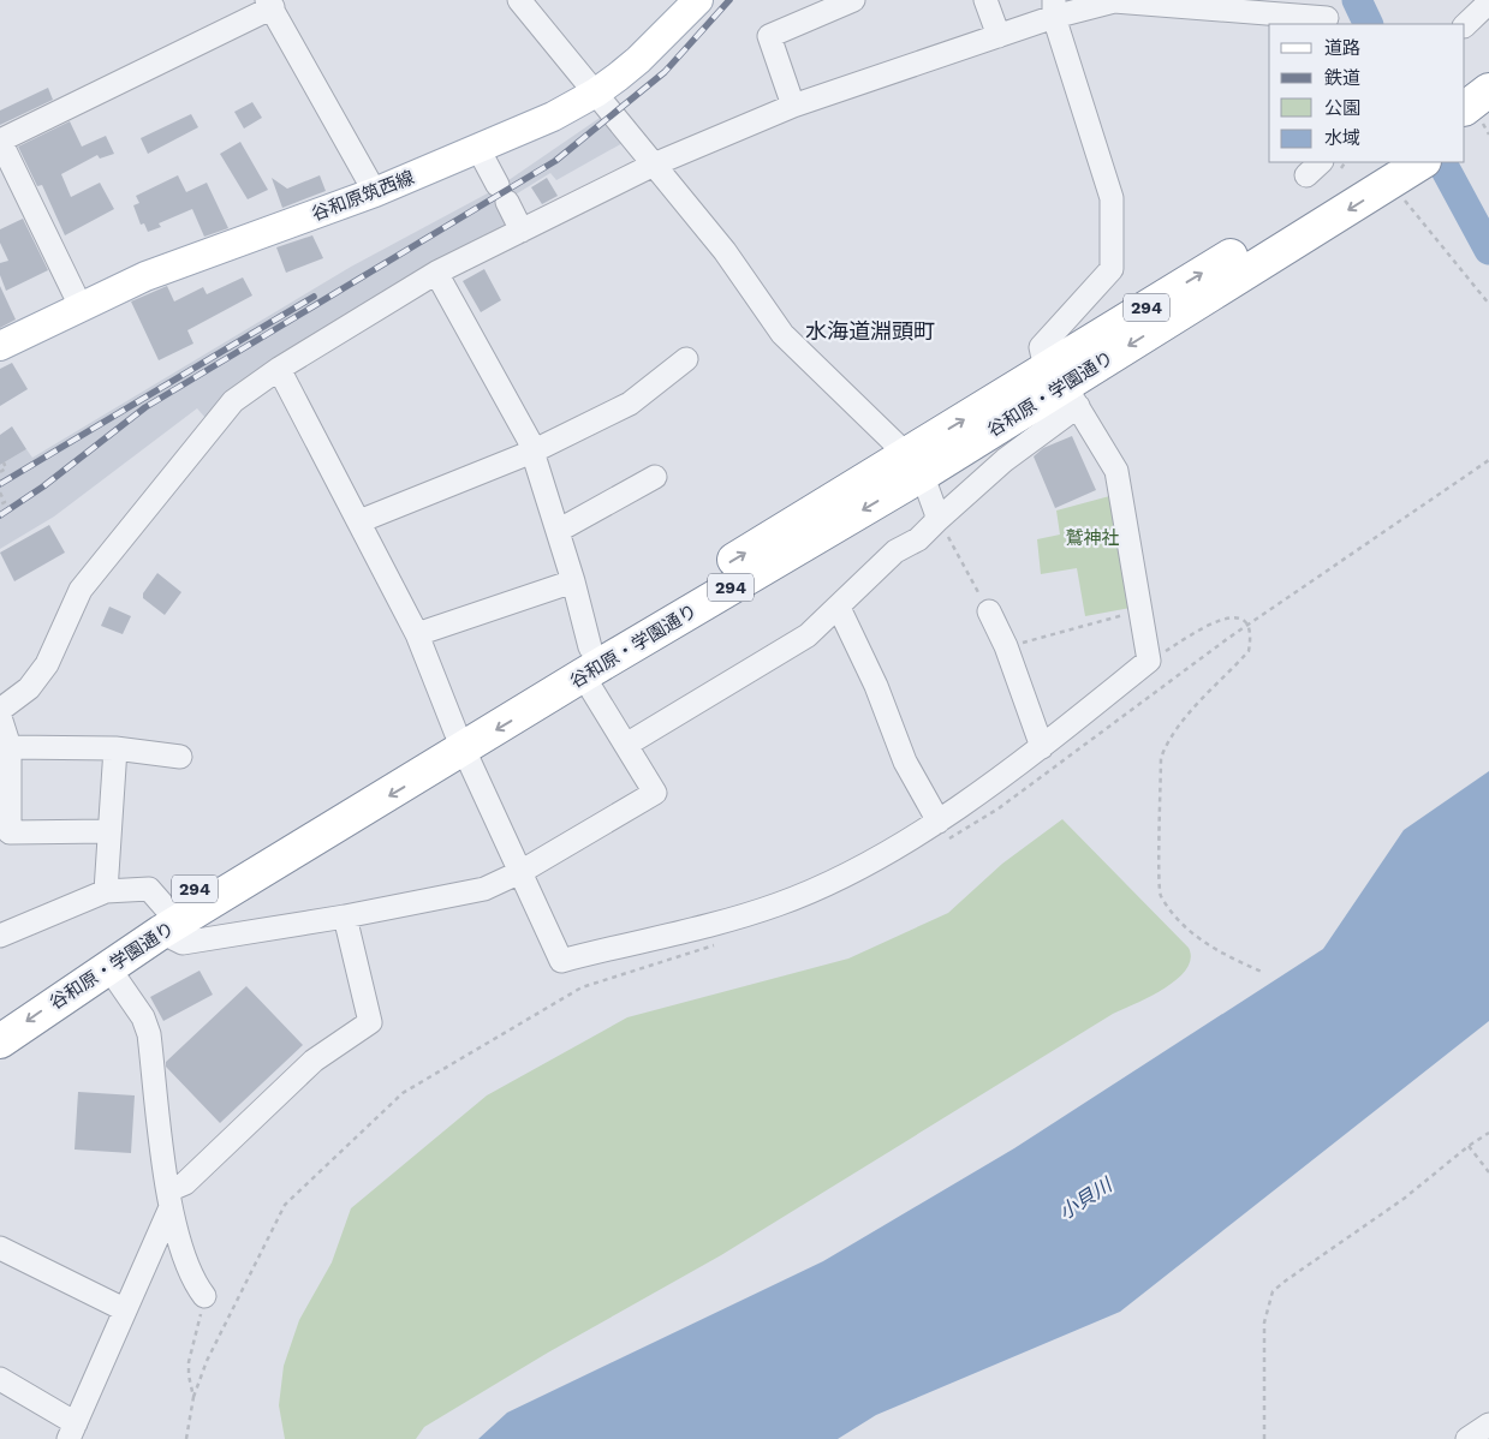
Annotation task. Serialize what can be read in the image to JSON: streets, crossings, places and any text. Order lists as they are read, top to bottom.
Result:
{
  "streets": {
    "highway": ["294", "谷和原・学園通り"],
    "main road": ["谷和原筑西線"]
  },
  "districts": ["水海道淵頭町"],
  "water": ["小貝川"],
  "parks": ["鷲神社"],
  "legend": [
    "道路",
    "鉄道",
    "公園",
    "水域"
  ]
}
